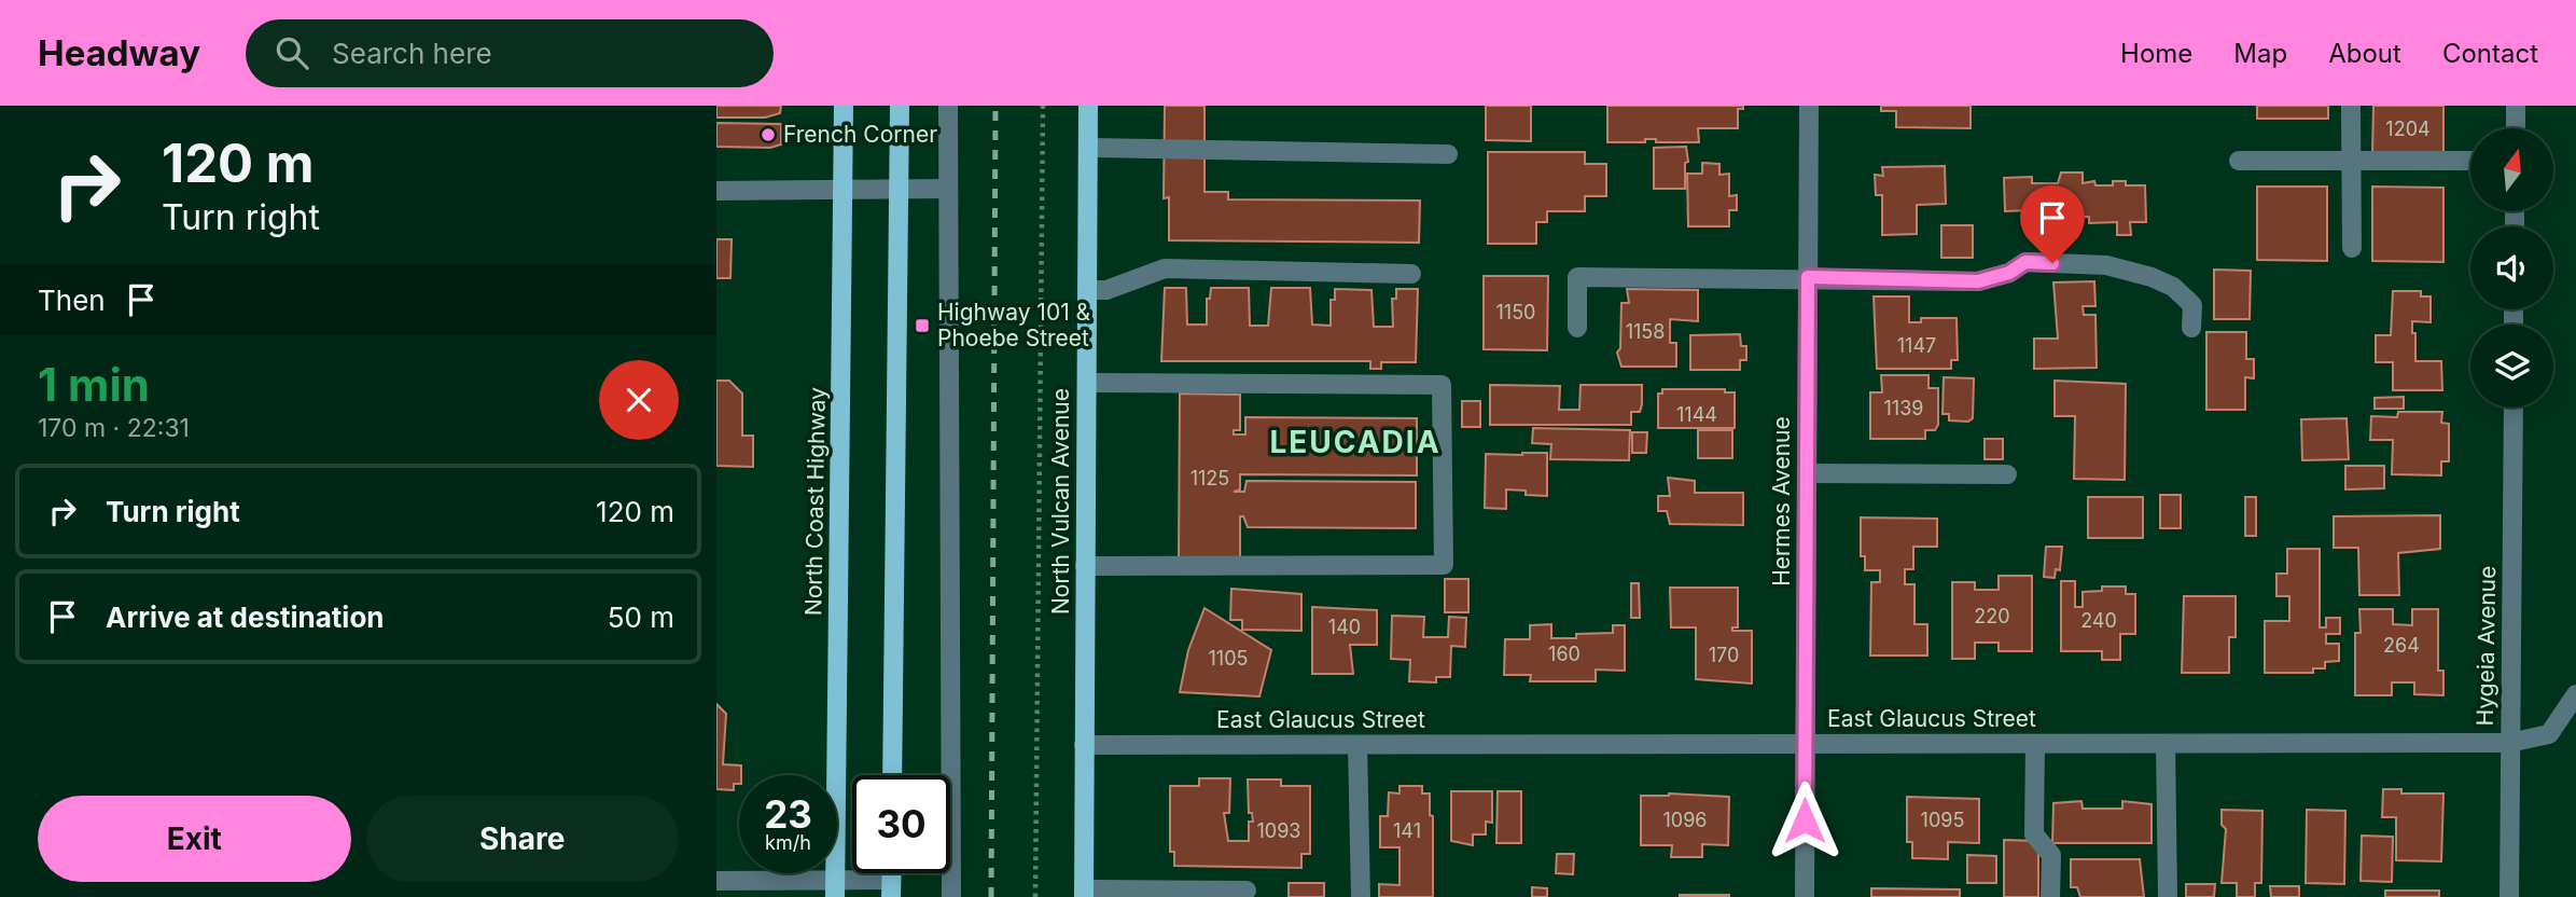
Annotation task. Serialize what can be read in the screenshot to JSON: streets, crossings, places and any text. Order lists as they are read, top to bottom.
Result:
{
  "streets": {
    "main road": ["North Coast Highway", "North Vulcan Avenue"],
    "street": ["Hermes Avenue", "Hygeia Avenue", "East Glaucus Street"]
  },
  "crossings": [
    ["North Vulcan Avenue", "East Glaucus Street"],
    ["Hermes Avenue", "East Glaucus Street"],
    ["Hygeia Avenue", "East Glaucus Street"]
  ],
  "districts": ["LEUCADIA"],
  "places": {
    "other": ["French Corner"],
    "transit": ["Highway 101 & Phoebe Street"]
  },
  "house_numbers": [
    "1204",
    "1150",
    "1158",
    "1147",
    "1139",
    "1144",
    "1125",
    "220",
    "240",
    "140",
    "264",
    "160",
    "170",
    "1105",
    "1096",
    "1095",
    "1093",
    "141"
  ],
  "north": "top",
  "page": {
    "header": "Headway",
    "search": "Search here",
    "nav": [
      "Home",
      "Map",
      "About",
      "Contact"
    ],
    "turn": ["120 m", "Turn right"],
    "then": "Then",
    "heading": ["1 min", "170 m · 22:31"],
    "list": [
      {
        "name": "Turn right",
        "value": "120 m"
      },
      {
        "name": "Arrive at destination",
        "value": "50 m"
      }
    ],
    "speed": "23 km/h",
    "limit": "30",
    "buttons": ["Exit", "Share"]
  }
}
